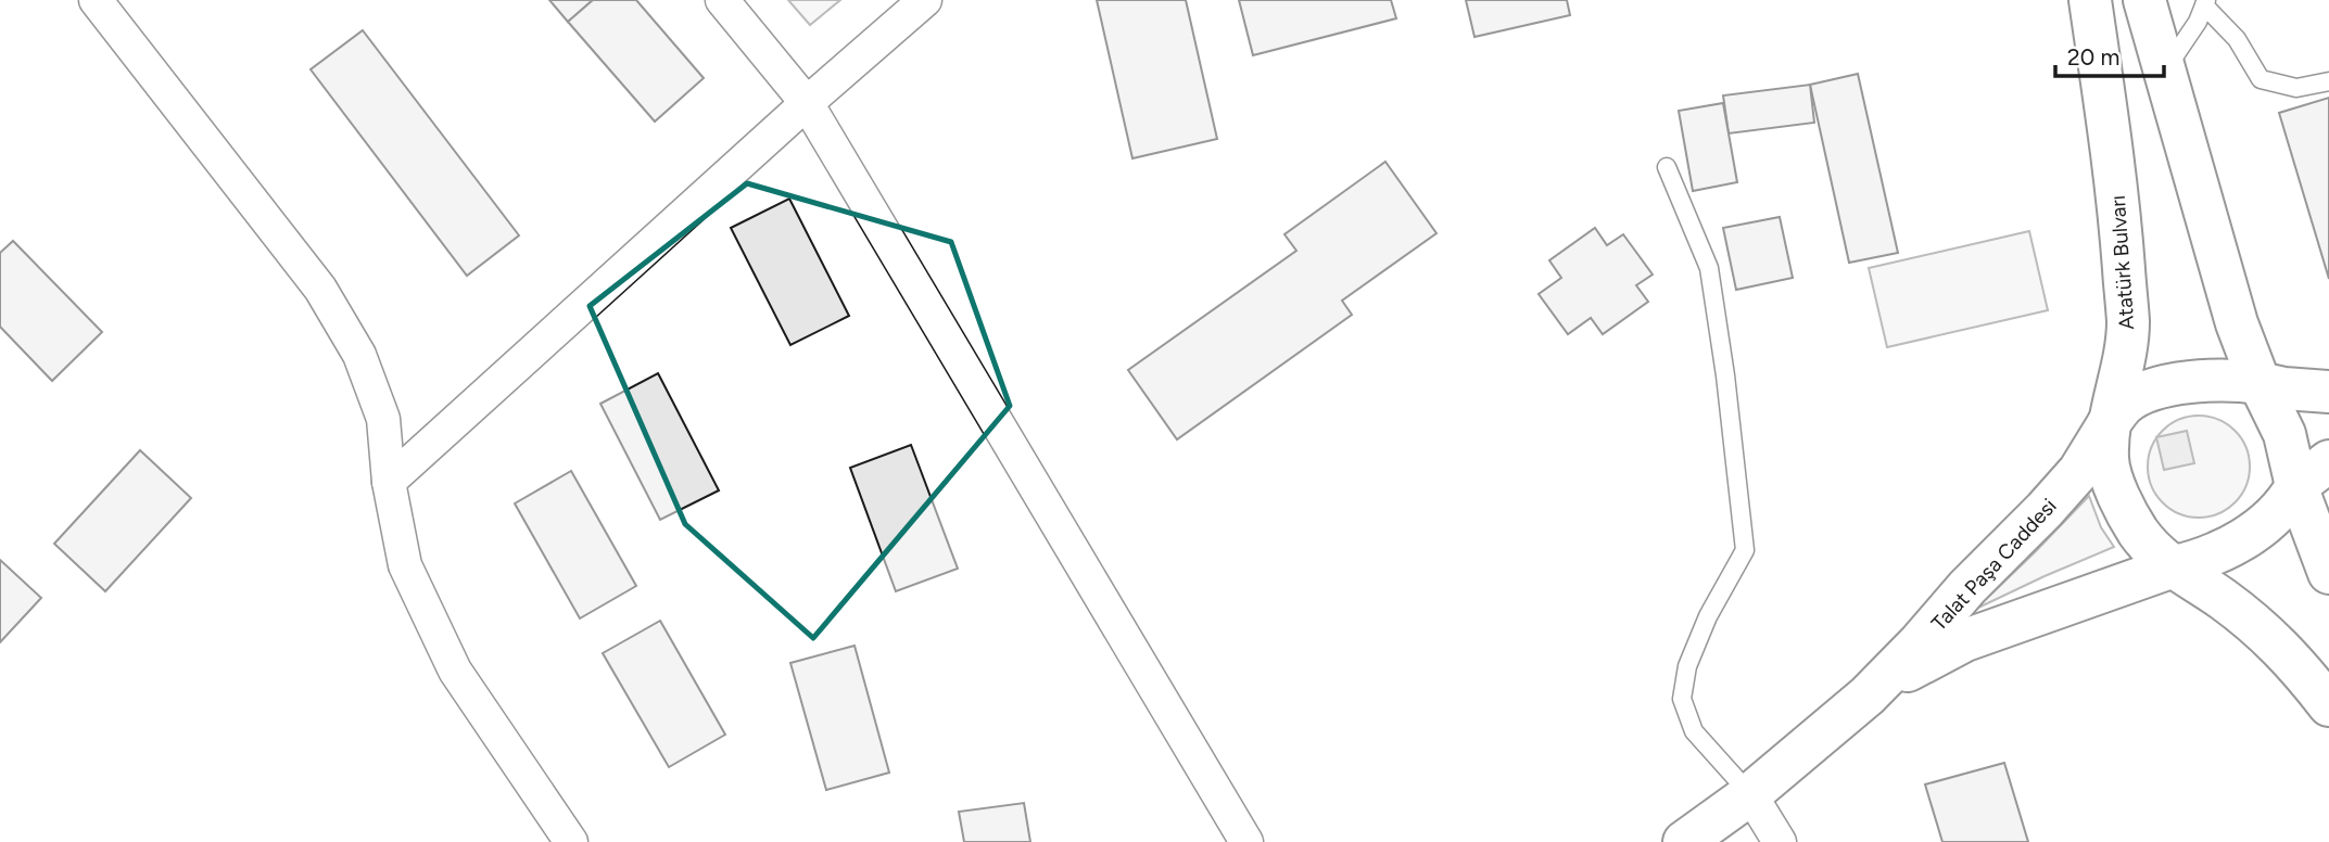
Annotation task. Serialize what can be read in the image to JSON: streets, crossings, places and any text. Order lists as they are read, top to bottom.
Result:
{
  "streets": {
    "main road": ["Atatürk Bulvarı", "Talat Paşa Caddesi"]
  },
  "crossings": [
    ["Atatürk Bulvarı", "Talat Paşa Caddesi"]
  ],
  "scale_bar": "20 m"
}
